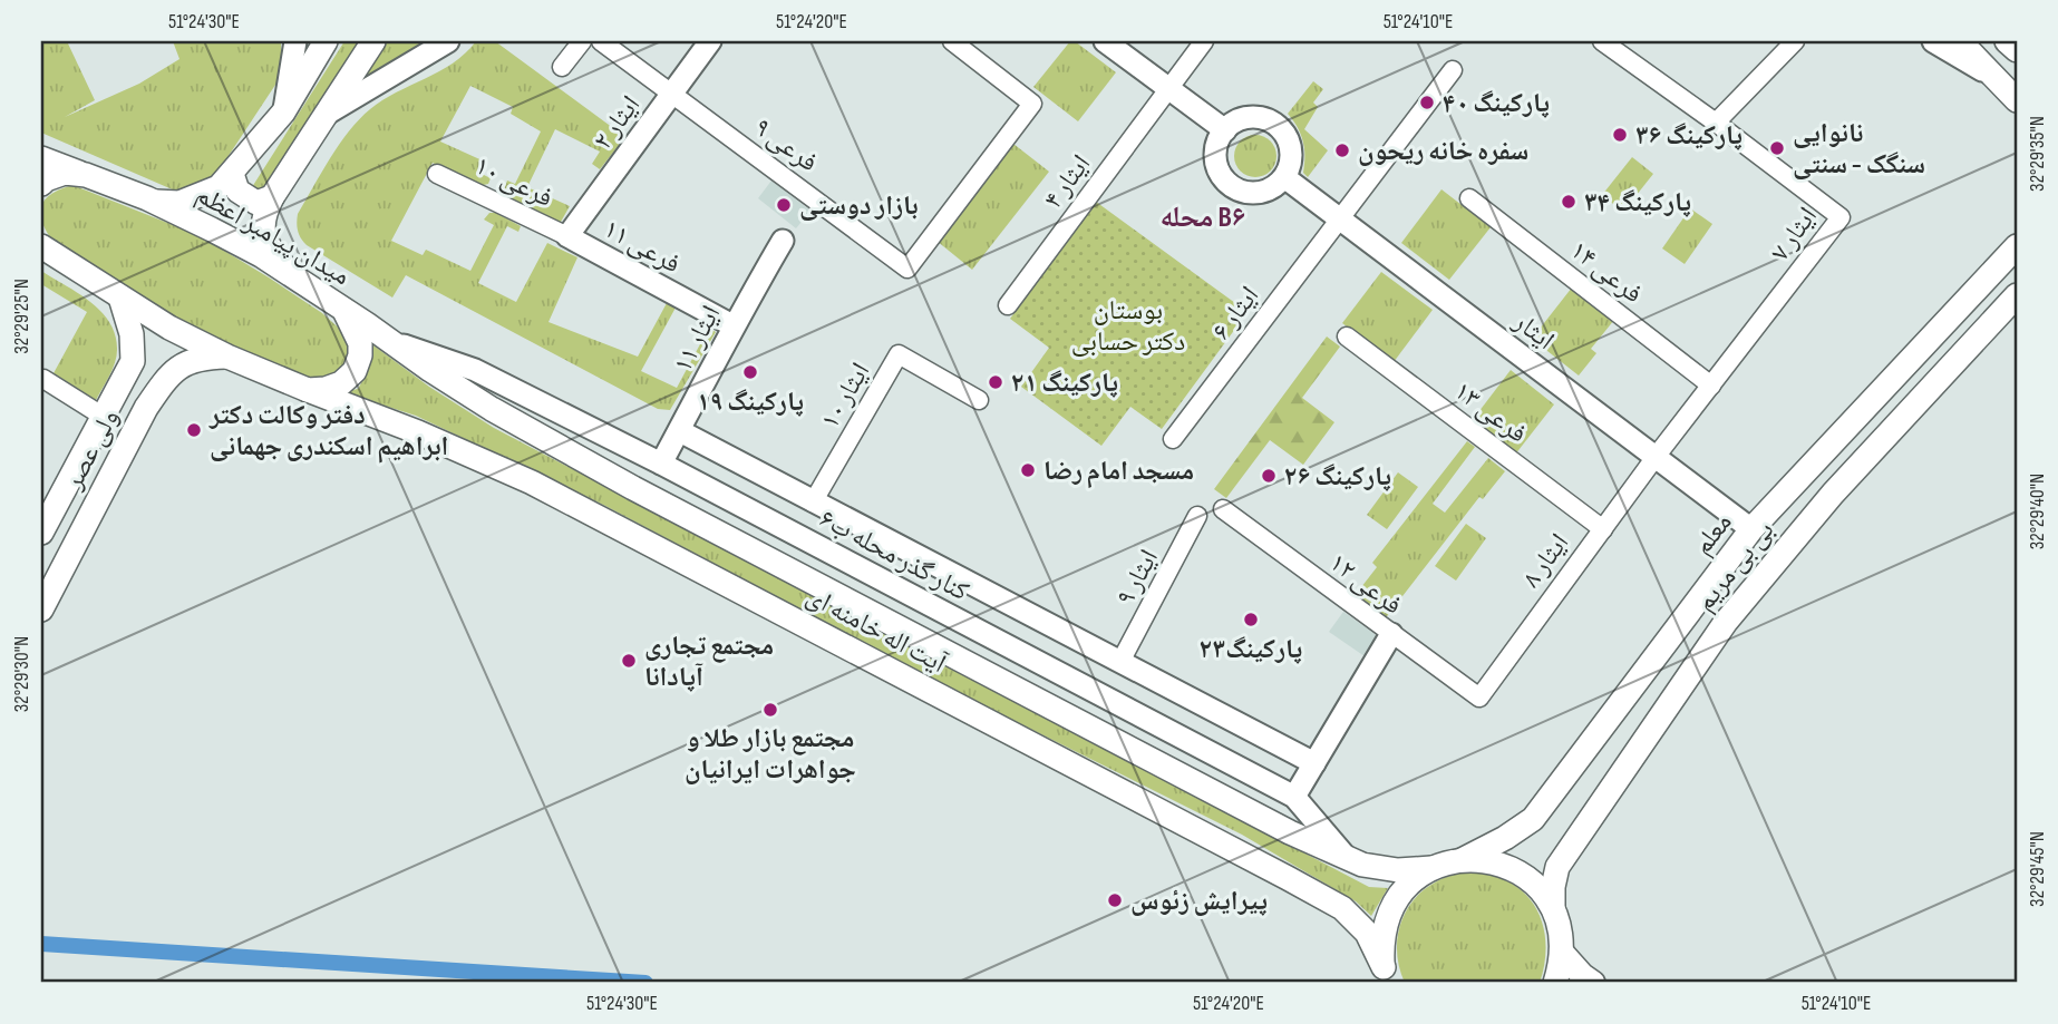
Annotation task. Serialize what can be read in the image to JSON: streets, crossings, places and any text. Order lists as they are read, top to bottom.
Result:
{
  "streets": {
    "main road": [
      "میدان پیامبر اعظم",
      "ولی عصر",
      "معلم",
      "بی بی مریم",
      "آیت اله خامنه ای"
    ],
    "street": [
      "ایثار ۲",
      "فرعی ۹",
      "فرعی ۱۰",
      "ایثار ۴",
      "ایثار ۷",
      "فرعی ۱۱",
      "فرعی ۱۴",
      "ایثار ۶",
      "ایثار",
      "ایثار ۱۱",
      "ایثار ۱۰",
      "فرعی ۱۳",
      "کنار گذر محله ب۶",
      "ایثار ۸",
      "ایثار ۹",
      "فرعی ۱۲"
    ]
  },
  "crossings": [
    ["ایثار ۲", "فرعی ۹"],
    ["ایثار ۲", "فرعی ۱۰"],
    ["ایثار ۲", "فرعی ۱۱"],
    ["فرعی ۱۰", "فرعی ۱۱"],
    ["ایثار ۷", "فرعی ۱۴"],
    ["ایثار ۷", "ایثار"],
    ["ایثار ۷", "ایثار ۸"],
    ["میدان پیامبر اعظم", "آیت اله خامنه ای"],
    ["فرعی ۱۱", "ایثار ۱۱"],
    ["ایثار ۶", "ایثار"],
    ["ایثار", "معلم"],
    ["ایثار", "ایثار ۸"],
    ["ایثار ۱۱", "کنار گذر محله ب۶"],
    ["فرعی ۱۳", "ایثار ۸"],
    ["کنار گذر محله ب۶", "آیت اله خامنه ای"],
    ["ایثار ۸", "فرعی ۱۲"]
  ],
  "districts": ["محله B۶"],
  "parks": ["بوستان دکتر حسابی"],
  "places": [
    "پارکینگ ۴۰",
    "پارکینگ ۳۶",
    "نانوایی سنگک - سنتی",
    "سفره خانه ریحون",
    "پارکینگ ۳۴",
    "بازار دوستی",
    "پارکینگ ۱۹",
    "پارکینگ ۲۱",
    "دفتر وکالت دکتر ابراهیم اسکندری جهمانی",
    "مسجد امام رضا",
    "پارکینگ ۲۶",
    "پارکینگ۲۳",
    "مجتمع تجاری آپادانا",
    "مجتمع بازار طلا و جواهرات ایرانیان",
    "پیرایش زئوس"
  ],
  "coordinates": [
    "51°24'30\"E",
    "51°24'20\"E",
    "51°24'10\"E",
    "32°29'35\"N",
    "32°29'25\"N",
    "32°29'40\"N",
    "32°29'30\"N",
    "32°29'45\"N"
  ]
}
